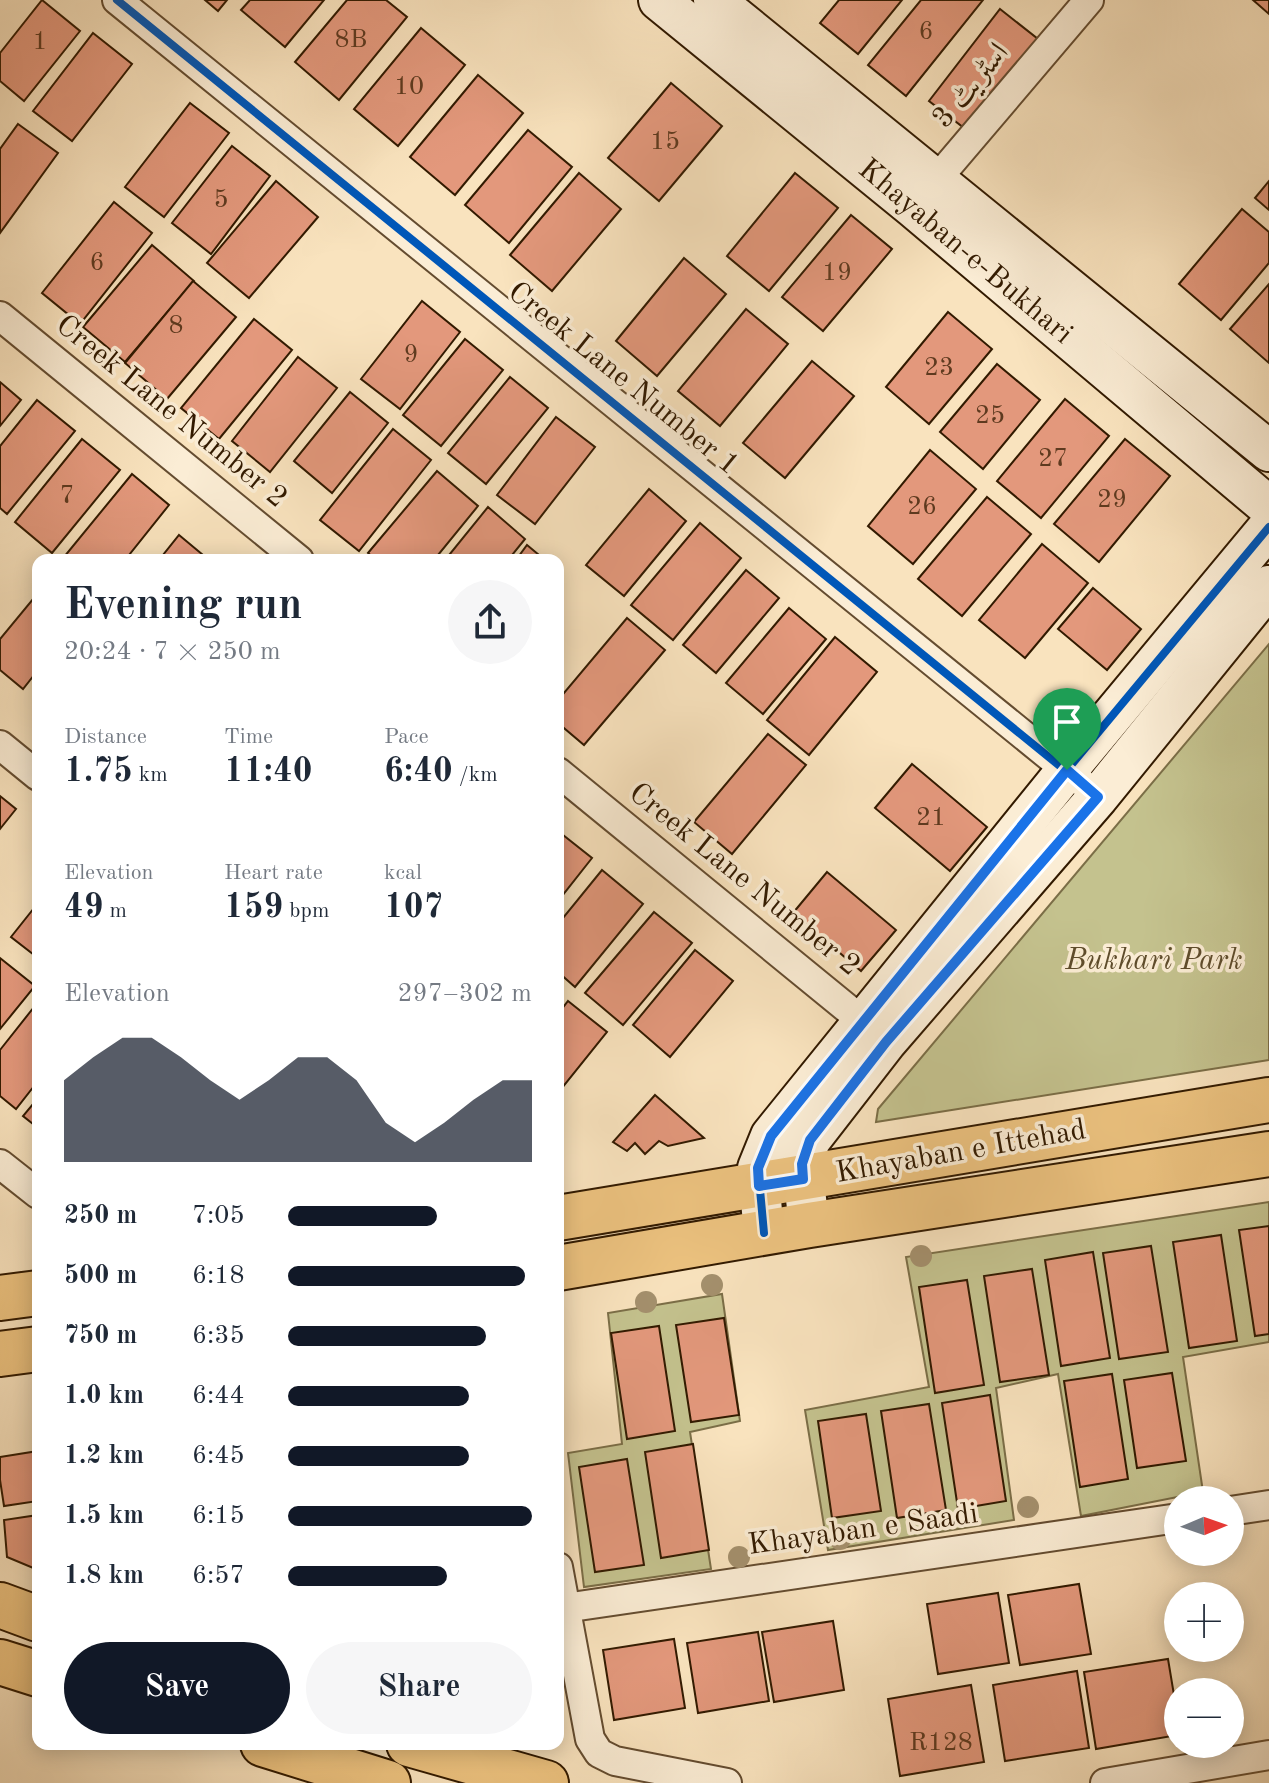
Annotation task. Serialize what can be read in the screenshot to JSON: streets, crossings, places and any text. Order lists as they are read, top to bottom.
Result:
{
  "streets": {
    "main road": ["Khayaban e Ittehad"],
    "street": [
      "اسٹریٹ 3",
      "Khayaban-e-Bukhari",
      "Creek Lane Number 1",
      "Creek Lane Number 2",
      "Khayaban e Saadi"
    ]
  },
  "crossings": [
    ["اسٹریٹ 3", "Khayaban-e-Bukhari"]
  ],
  "parks": ["Bukhari Park"],
  "house_numbers": [
    "6",
    "8B",
    "1",
    "10",
    "15",
    "5",
    "6",
    "19",
    "8",
    "9",
    "23",
    "25",
    "27",
    "7",
    "29",
    "26",
    "21",
    "R128"
  ],
  "north": "right",
  "page": {
    "heading": ["Evening run", "20:24 · 7 × 250 m"],
    "stats": [
      ["Distance", "1.75 km"],
      ["Time", "11:40"],
      ["Pace", "6:40 /km"],
      ["Elevation", "49 m"],
      ["Heart rate", "159 bpm"],
      ["kcal", "107"]
    ],
    "chart": ["Elevation", "297–302 m"],
    "list": [
      {
        "name": "250 m",
        "note": "7:05"
      },
      {
        "name": "500 m",
        "note": "6:18"
      },
      {
        "name": "750 m",
        "note": "6:35"
      },
      {
        "name": "1.0 km",
        "note": "6:44"
      },
      {
        "name": "1.2 km",
        "note": "6:45"
      },
      {
        "name": "1.5 km",
        "note": "6:15"
      },
      {
        "name": "1.8 km",
        "note": "6:57"
      }
    ],
    "map_buttons": ["+", "−"],
    "buttons": ["Save", "Share"]
  }
}
